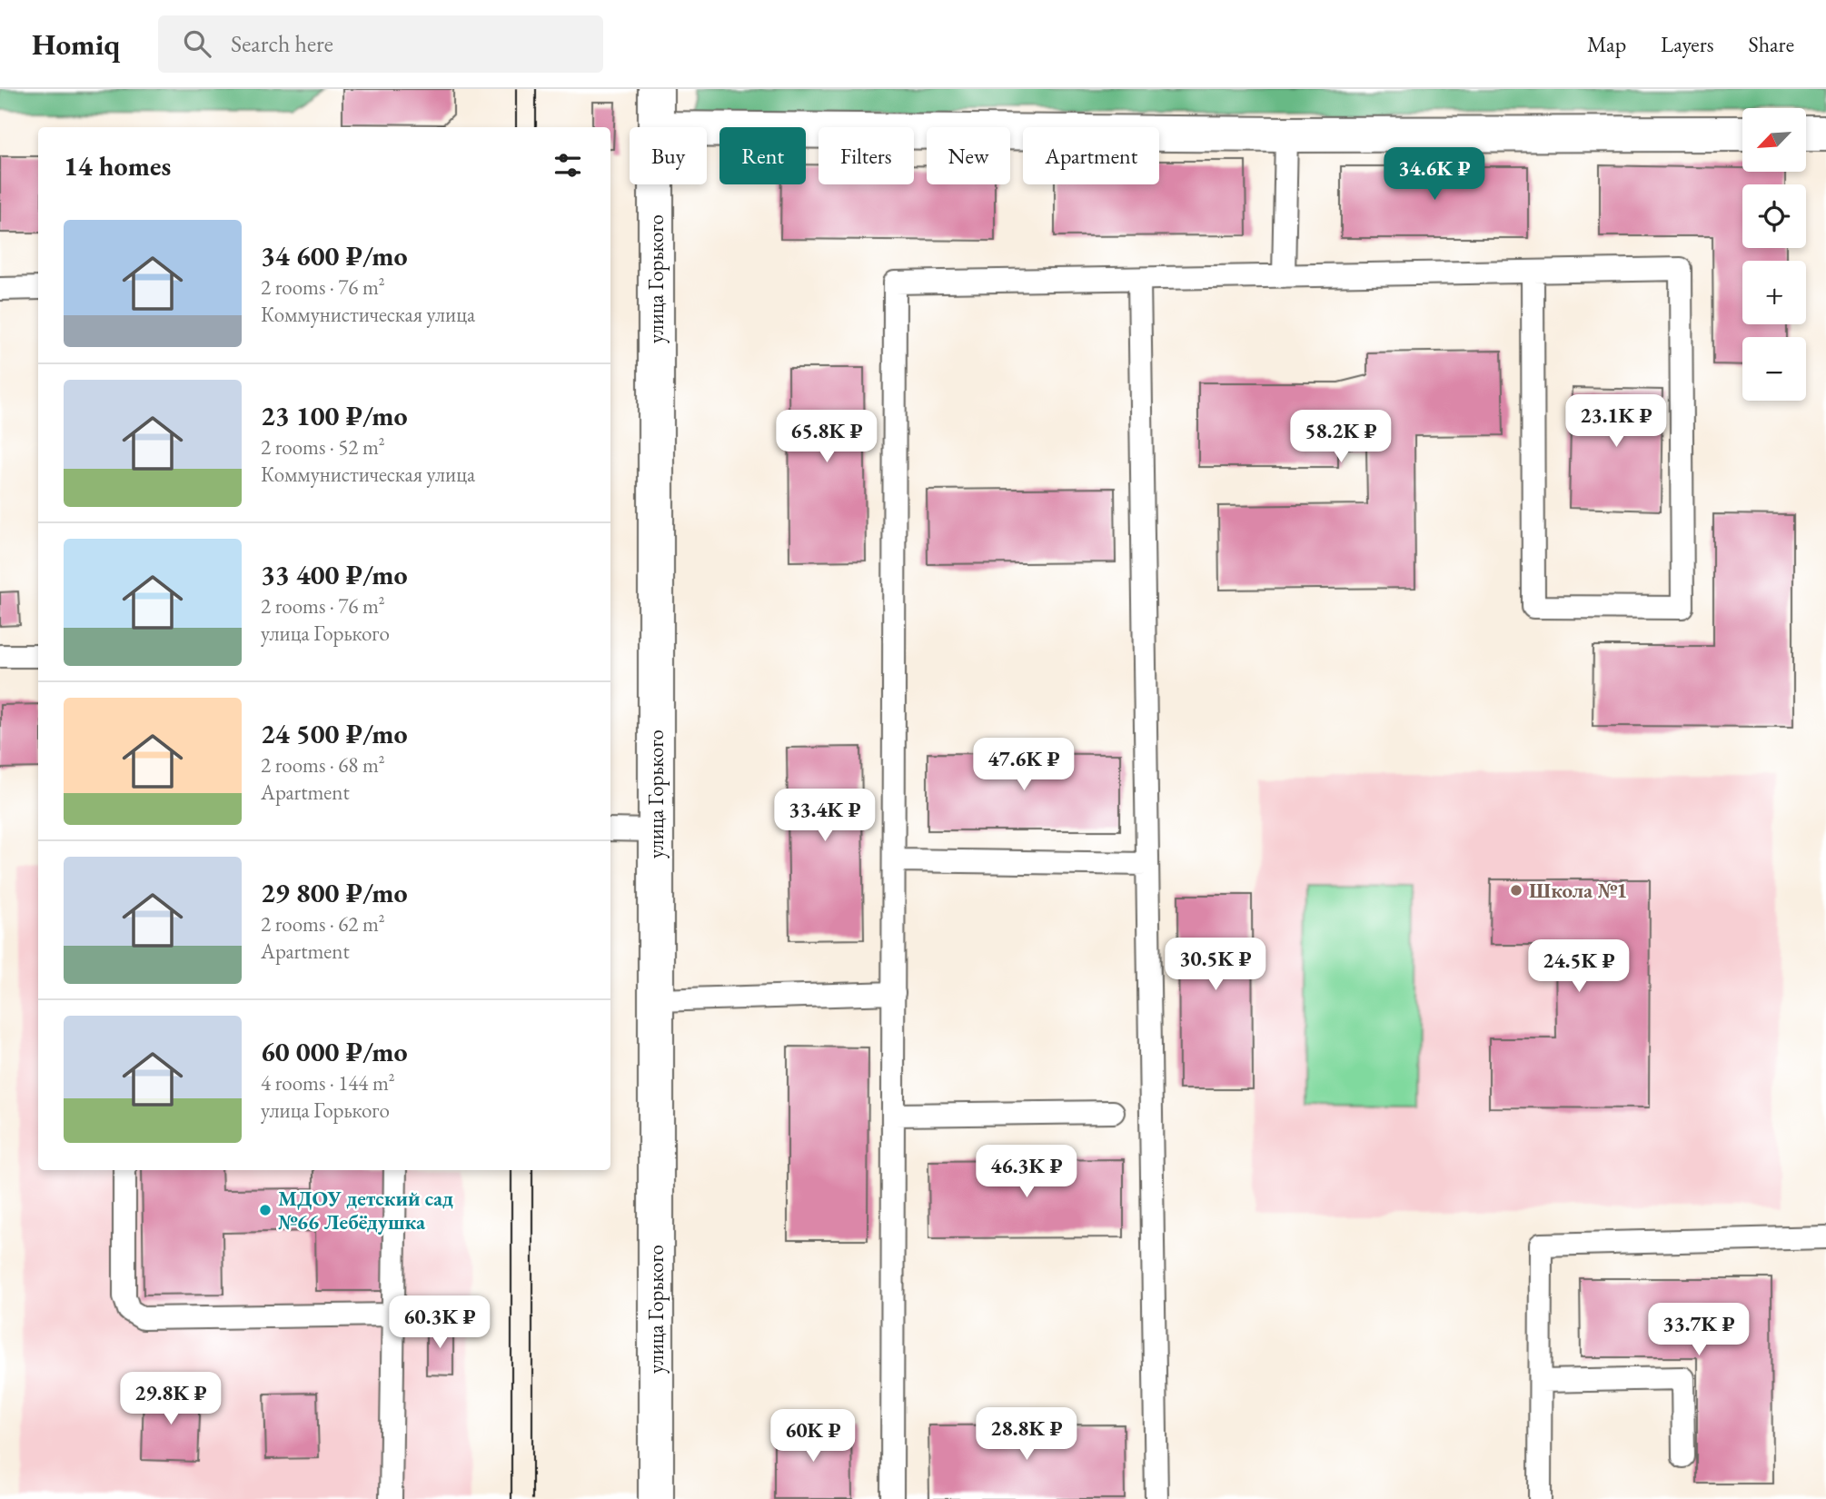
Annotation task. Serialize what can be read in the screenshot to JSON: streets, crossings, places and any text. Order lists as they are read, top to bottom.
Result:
{
  "streets": {
    "street": ["улица Горького"]
  },
  "places": ["Школа №1", "МДОУ детский сад №66 Лебёдушка"],
  "north": "bottom left",
  "page": {
    "header": "Homiq",
    "search": "Search here",
    "nav": ["Map", "Layers", "Share"],
    "map_buttons": ["+", "−"],
    "chip": [
      "Buy",
      "Rent",
      "Filters",
      "New",
      "Apartment"
    ],
    "heading": "14 homes",
    "price": [
      "34.6K ₽",
      "23.1K ₽",
      "65.8K ₽",
      "58.2K ₽",
      "47.6K ₽",
      "33.4K ₽",
      "30.5K ₽",
      "24.5K ₽",
      "46.3K ₽",
      "60.3K ₽",
      "33.7K ₽",
      "29.8K ₽",
      "28.8K ₽",
      "60K ₽"
    ],
    "list": [
      {
        "name": "34 600 ₽/mo",
        "note": "2 rooms · 76 m² · Коммунистическая улица"
      },
      {
        "name": "23 100 ₽/mo",
        "note": "2 rooms · 52 m² · Коммунистическая улица"
      },
      {
        "name": "33 400 ₽/mo",
        "note": "2 rooms · 76 m² · улица Горького"
      },
      {
        "name": "24 500 ₽/mo",
        "note": "2 rooms · 68 m² · Apartment"
      },
      {
        "name": "29 800 ₽/mo",
        "note": "2 rooms · 62 m² · Apartment"
      },
      {
        "name": "60 000 ₽/mo",
        "note": "4 rooms · 144 m² · улица Горького"
      }
    ]
  }
}
